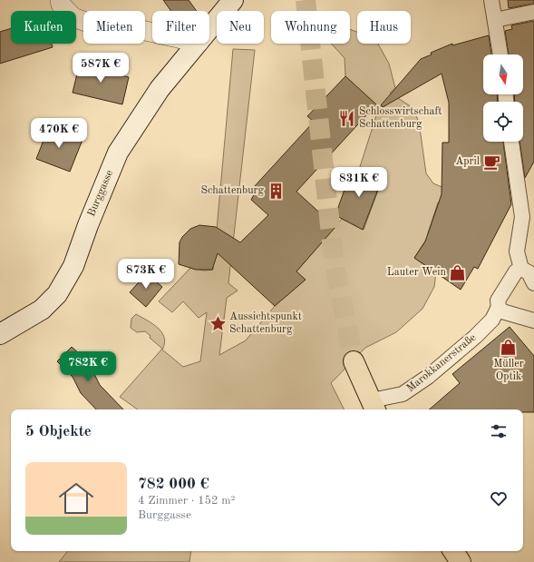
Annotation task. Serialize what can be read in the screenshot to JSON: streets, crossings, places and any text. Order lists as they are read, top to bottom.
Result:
{
  "streets": {
    "main road": ["Burggasse"],
    "street": ["Marokkanerstraße"]
  },
  "places": {
    "restaurant": ["Schlosswirtschaft Schattenburg"],
    "cafe": ["April"],
    "building": ["Schattenburg"],
    "shop": ["Lauter Wein", "Müller Optik"],
    "place": ["Aussichtspunkt Schattenburg"]
  },
  "north": "bottom",
  "page": {
    "chip": [
      "Kaufen",
      "Mieten",
      "Filter",
      "Neu",
      "Wohnung",
      "Haus"
    ],
    "price": [
      "587K €",
      "470K €",
      "831K €",
      "873K €",
      "782K €"
    ],
    "heading": "5 Objekte",
    "list": [
      {
        "name": "782 000 €",
        "note": "4 Zimmer · 152 m² · Burggasse"
      }
    ]
  }
}
